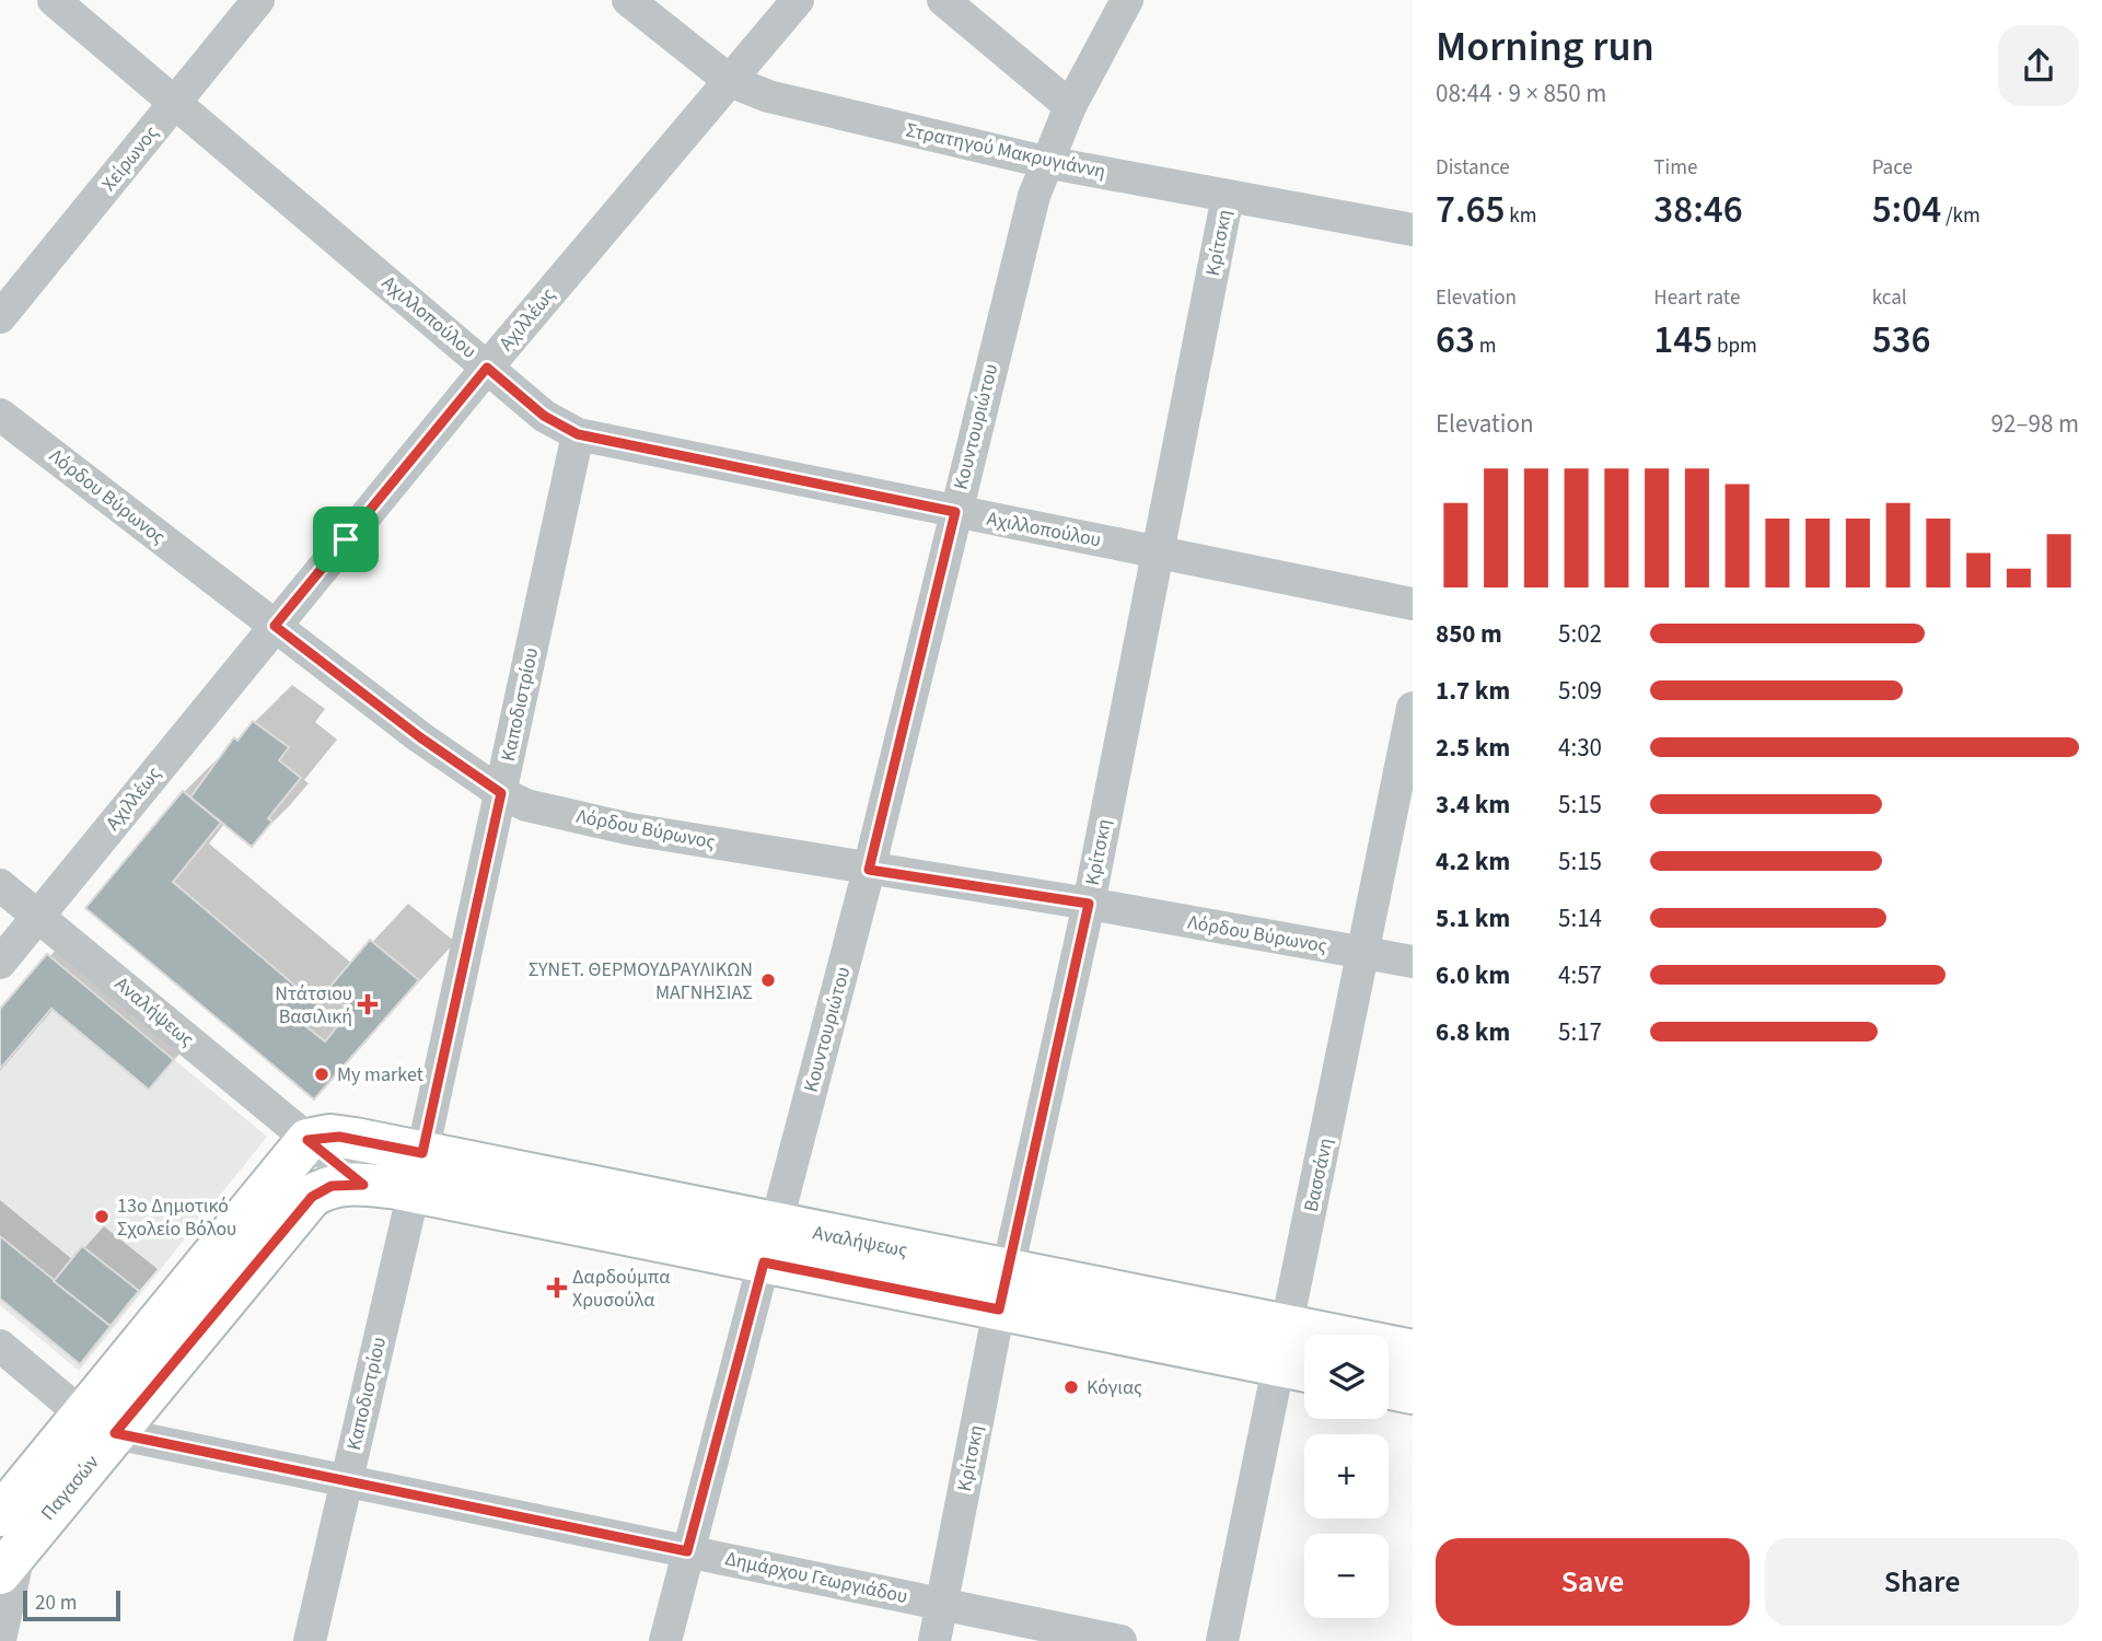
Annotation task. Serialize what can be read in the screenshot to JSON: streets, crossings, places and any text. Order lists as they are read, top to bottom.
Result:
{
  "streets": {
    "main road": ["Αναλήψεως", "Παγασών"],
    "street": [
      "Στρατηγού Μακρυγιάννη",
      "Χείρωνος",
      "Κρίτσκη",
      "Αχιλλοπούλου",
      "Αχιλλέως",
      "Κουντουριώτου",
      "Λόρδου Βύρωνος",
      "Καποδιστρίου",
      "Βασσάνη",
      "Δημάρχου Γεωργιάδου"
    ]
  },
  "crossings": [
    ["Στρατηγού Μακρυγιάννη", "Κρίτσκη"],
    ["Στρατηγού Μακρυγιάννη", "Αχιλλέως"],
    ["Στρατηγού Μακρυγιάννη", "Κουντουριώτου"],
    ["Χείρωνος", "Αχιλλοπούλου"],
    ["Κρίτσκη", "Αχιλλοπούλου"],
    ["Κρίτσκη", "Λόρδου Βύρωνος"],
    ["Κρίτσκη", "Αναλήψεως"],
    ["Κρίτσκη", "Δημάρχου Γεωργιάδου"],
    ["Αχιλλοπούλου", "Αχιλλέως"],
    ["Αχιλλοπούλου", "Κουντουριώτου"],
    ["Αχιλλοπούλου", "Καποδιστρίου"],
    ["Αχιλλέως", "Λόρδου Βύρωνος"],
    ["Αχιλλέως", "Αναλήψεως"],
    ["Κουντουριώτου", "Λόρδου Βύρωνος"],
    ["Κουντουριώτου", "Αναλήψεως"],
    ["Κουντουριώτου", "Δημάρχου Γεωργιάδου"],
    ["Λόρδου Βύρωνος", "Καποδιστρίου"],
    ["Λόρδου Βύρωνος", "Βασσάνη"],
    ["Καποδιστρίου", "Αναλήψεως"],
    ["Καποδιστρίου", "Δημάρχου Γεωργιάδου"],
    ["Αναλήψεως", "Βασσάνη"],
    ["Αναλήψεως", "Παγασών"],
    ["Παγασών", "Δημάρχου Γεωργιάδου"]
  ],
  "places": {
    "other": [
      "ΣΥΝΕΤ. ΘΕΡΜΟΥΔΡΑΥΛΙΚΩΝ ΜΑΓΝΗΣΙΑΣ",
      "My market",
      "13o Δημοτικό Σχολείο Βόλου",
      "Κόγιας"
    ],
    "health": ["Ντάτσιου Βασιλική", "Δαρδούμπα Χρυσούλα"]
  },
  "scale_bar": "20 m",
  "page": {
    "heading": ["Morning run", "08:44 · 9 × 850 m"],
    "stats": [
      ["Distance", "7.65 km"],
      ["Time", "38:46"],
      ["Pace", "5:04 /km"],
      ["Elevation", "63 m"],
      ["Heart rate", "145 bpm"],
      ["kcal", "536"]
    ],
    "chart": ["Elevation", "92–98 m"],
    "list": [
      {
        "name": "850 m",
        "note": "5:02"
      },
      {
        "name": "1.7 km",
        "note": "5:09"
      },
      {
        "name": "2.5 km",
        "note": "4:30"
      },
      {
        "name": "3.4 km",
        "note": "5:15"
      },
      {
        "name": "4.2 km",
        "note": "5:15"
      },
      {
        "name": "5.1 km",
        "note": "5:14"
      },
      {
        "name": "6.0 km",
        "note": "4:57"
      },
      {
        "name": "6.8 km",
        "note": "5:17"
      }
    ],
    "map_buttons": ["+", "−"],
    "buttons": ["Save", "Share"],
    "scale": "20 m"
  }
}
